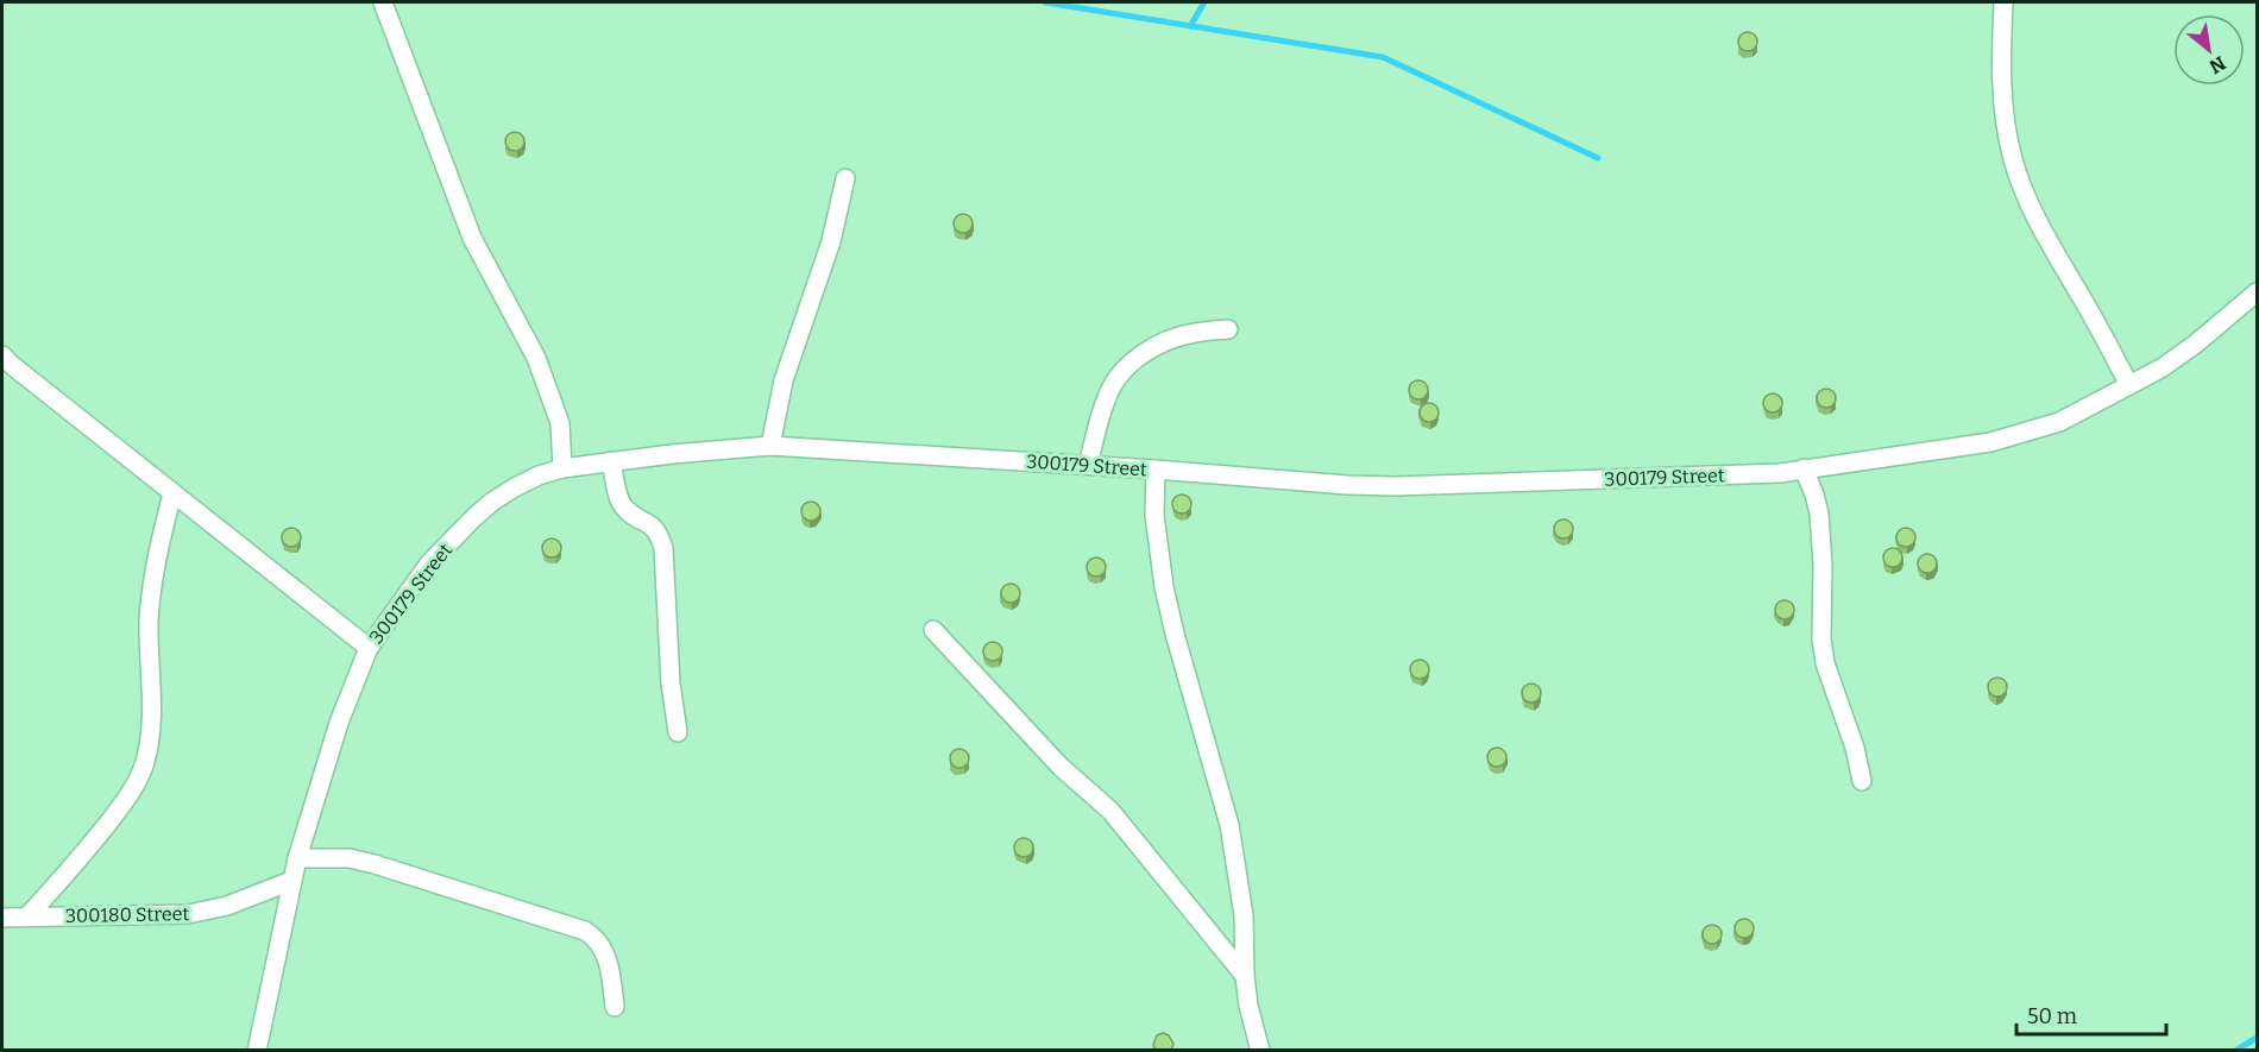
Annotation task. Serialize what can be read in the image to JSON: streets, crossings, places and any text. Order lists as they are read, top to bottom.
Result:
{
  "streets": {
    "street": ["300179 Street", "300180 Street"]
  },
  "crossings": [
    ["300179 Street", "300180 Street"]
  ],
  "scale_bar": "50 m",
  "north": "bottom right"
}
